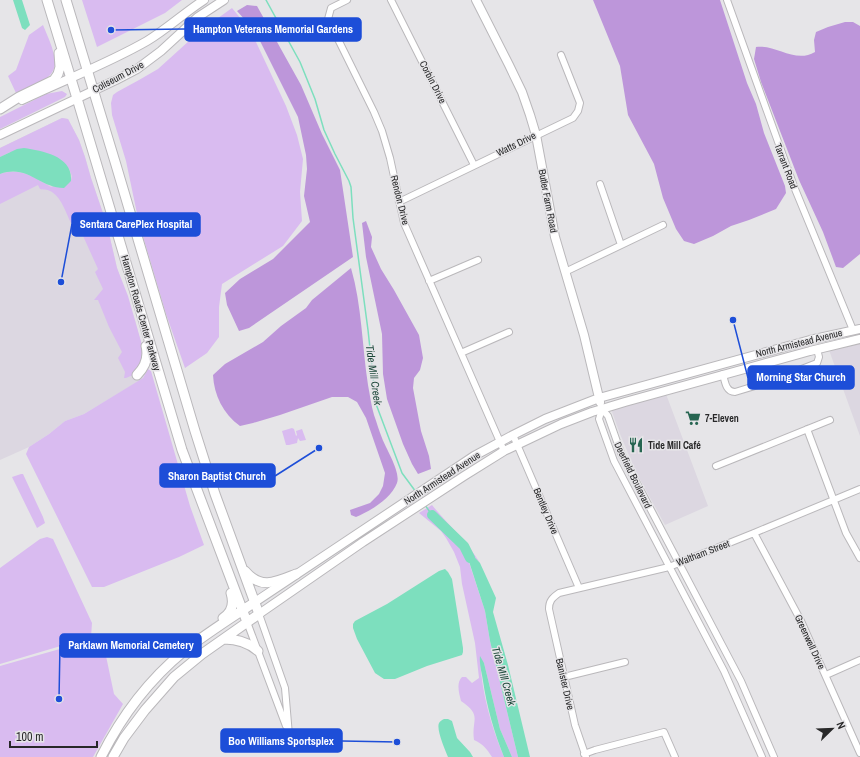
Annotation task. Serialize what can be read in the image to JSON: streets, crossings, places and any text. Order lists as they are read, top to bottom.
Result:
{
  "streets": {
    "main road": [
      "Coliseum Drive",
      "Butler Farm Road",
      "Hampton Roads Center Parkway",
      "North Armistead Avenue"
    ],
    "street": [
      "Corbin Drive",
      "Watts Drive",
      "Tarrant Road",
      "Rendon Drive",
      "Deerfield Boulevard",
      "Bentley Drive",
      "Waltham Street",
      "Greenwell Drive",
      "Banister Drive"
    ]
  },
  "crossings": [
    ["Coliseum Drive", "Hampton Roads Center Parkway"],
    ["Corbin Drive", "Watts Drive"],
    ["Watts Drive", "Rendon Drive"],
    ["Watts Drive", "Butler Farm Road"],
    ["Tarrant Road", "North Armistead Avenue"],
    ["Rendon Drive", "North Armistead Avenue"],
    ["Butler Farm Road", "North Armistead Avenue"],
    ["Butler Farm Road", "Deerfield Boulevard"],
    ["Hampton Roads Center Parkway", "North Armistead Avenue"],
    ["North Armistead Avenue", "Deerfield Boulevard"],
    ["North Armistead Avenue", "Bentley Drive"],
    ["Deerfield Boulevard", "Waltham Street"],
    ["Bentley Drive", "Waltham Street"],
    ["Waltham Street", "Greenwell Drive"],
    ["Waltham Street", "Banister Drive"]
  ],
  "water": ["Tide Mill Creek"],
  "places": {
    "other": [
      "Hampton Veterans Memorial Gardens",
      "Sentara CarePlex Hospital",
      "Morning Star Church",
      "Sharon Baptist Church",
      "Parklawn Memorial Cemetery",
      "Boo Williams Sportsplex"
    ],
    "supermarket": ["7-Eleven"],
    "restaurant": ["Tide Mill Café"]
  },
  "scale_bar": "100 m",
  "north": "top right"
}
